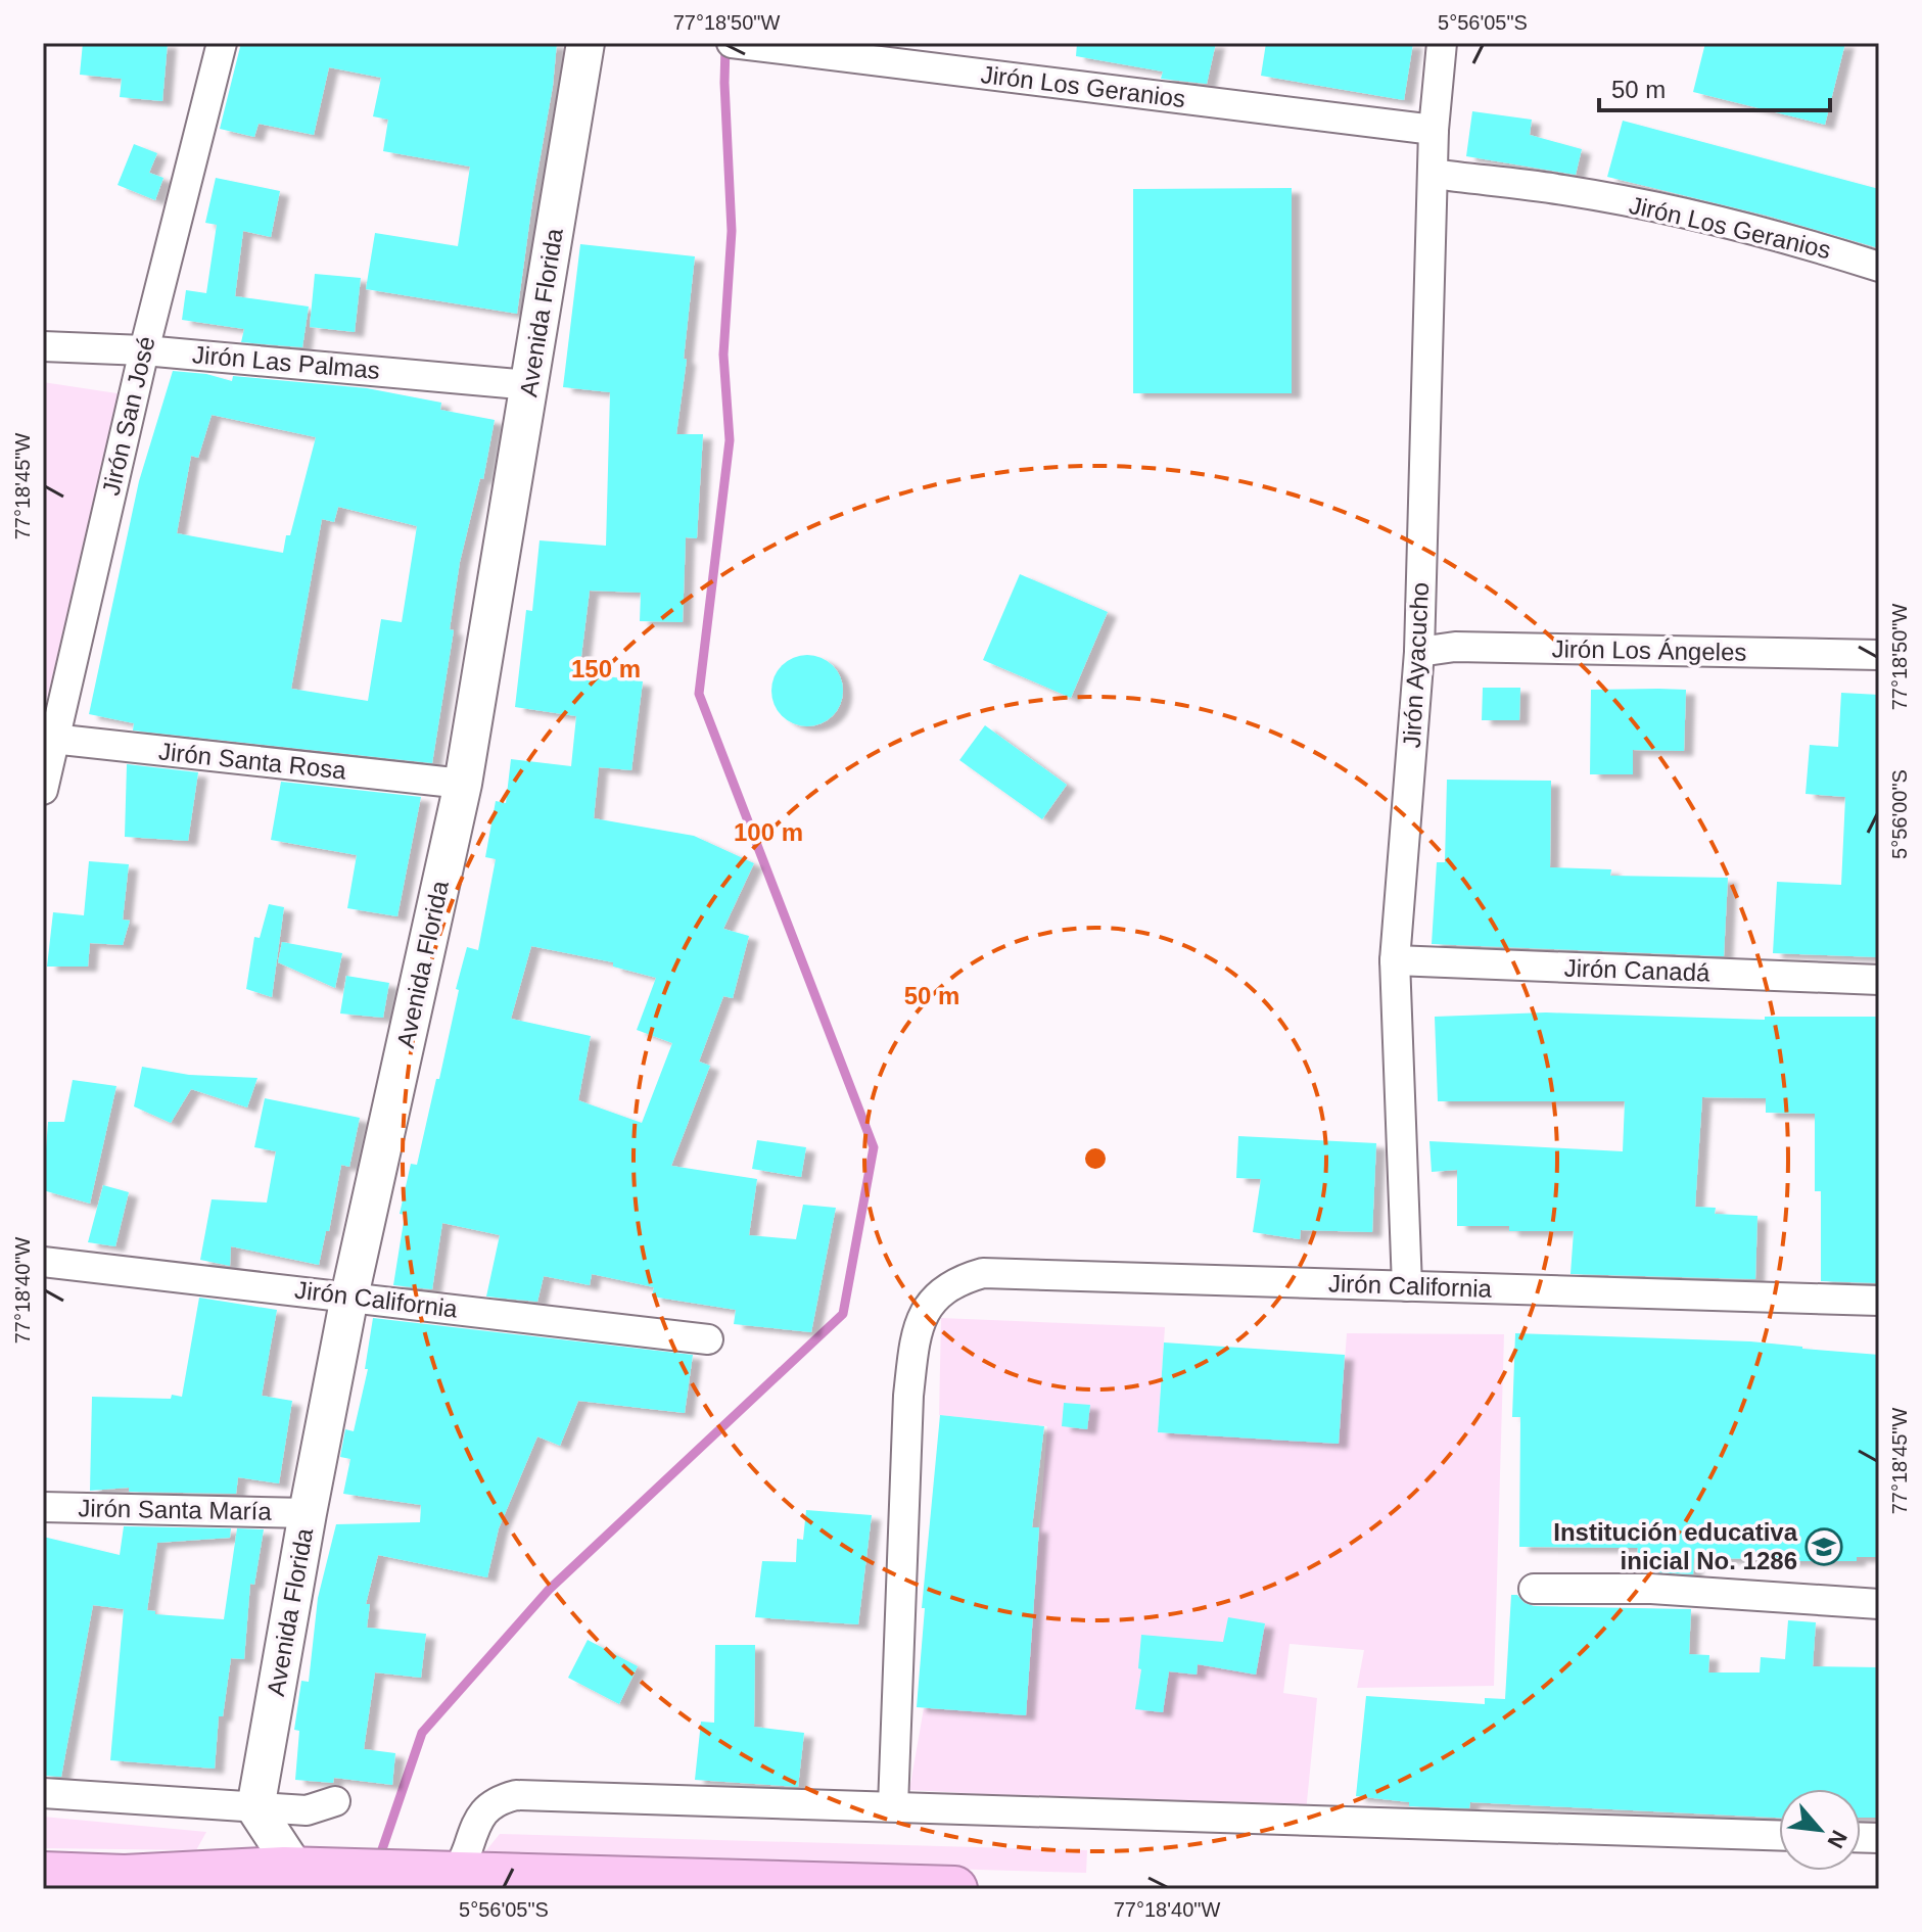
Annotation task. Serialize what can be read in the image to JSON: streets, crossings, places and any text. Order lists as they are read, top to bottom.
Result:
{
  "streets": {
    "street": [
      "Jirón Los Geranios",
      "Avenida Florida",
      "Jirón Las Palmas",
      "Jirón San José",
      "Jirón Los Ángeles",
      "Jirón Ayacucho",
      "Jirón Santa Rosa",
      "Jirón Canadá",
      "Jirón California",
      "Jirón Santa María"
    ]
  },
  "crossings": [
    ["Jirón Los Geranios", "Jirón Ayacucho"],
    ["Avenida Florida", "Jirón Las Palmas"],
    ["Avenida Florida", "Jirón Santa Rosa"],
    ["Avenida Florida", "Jirón California"],
    ["Avenida Florida", "Jirón Santa María"],
    ["Jirón Las Palmas", "Jirón San José"],
    ["Jirón San José", "Jirón Santa Rosa"],
    ["Jirón Los Ángeles", "Jirón Ayacucho"],
    ["Jirón Ayacucho", "Jirón Canadá"],
    ["Jirón Ayacucho", "Jirón California"]
  ],
  "places": {
    "school or university": ["Institución educativa inicial No. 1286"]
  },
  "scale_bar": "50 m",
  "north": "bottom right",
  "coordinates": [
    "77°18'50\"W",
    "5°56'05\"S",
    "77°18'45\"W",
    "5°56'00\"S",
    "77°18'40\"W"
  ],
  "rings": ["150 m", "100 m", "50 m"]
}
